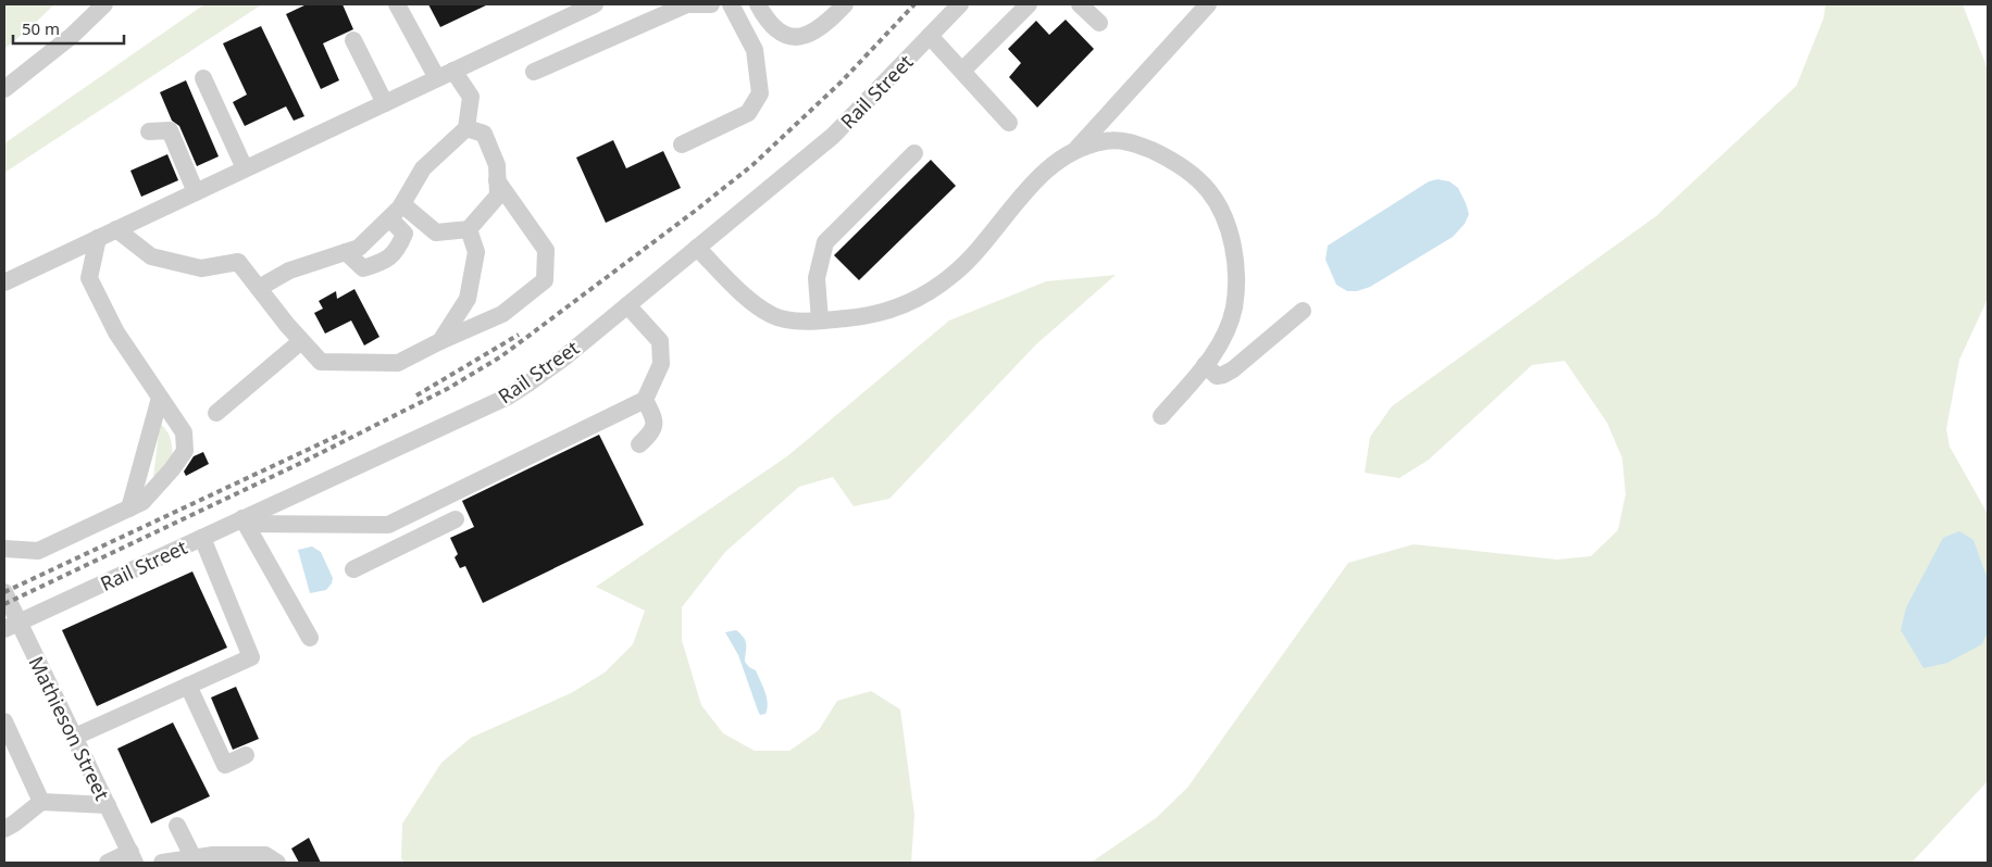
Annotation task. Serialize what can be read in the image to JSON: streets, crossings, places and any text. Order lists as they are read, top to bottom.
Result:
{
  "streets": {
    "street": ["Rail Street", "Mathieson Street"]
  },
  "crossings": [
    ["Rail Street", "Mathieson Street"]
  ],
  "scale_bar": "50 m"
}
